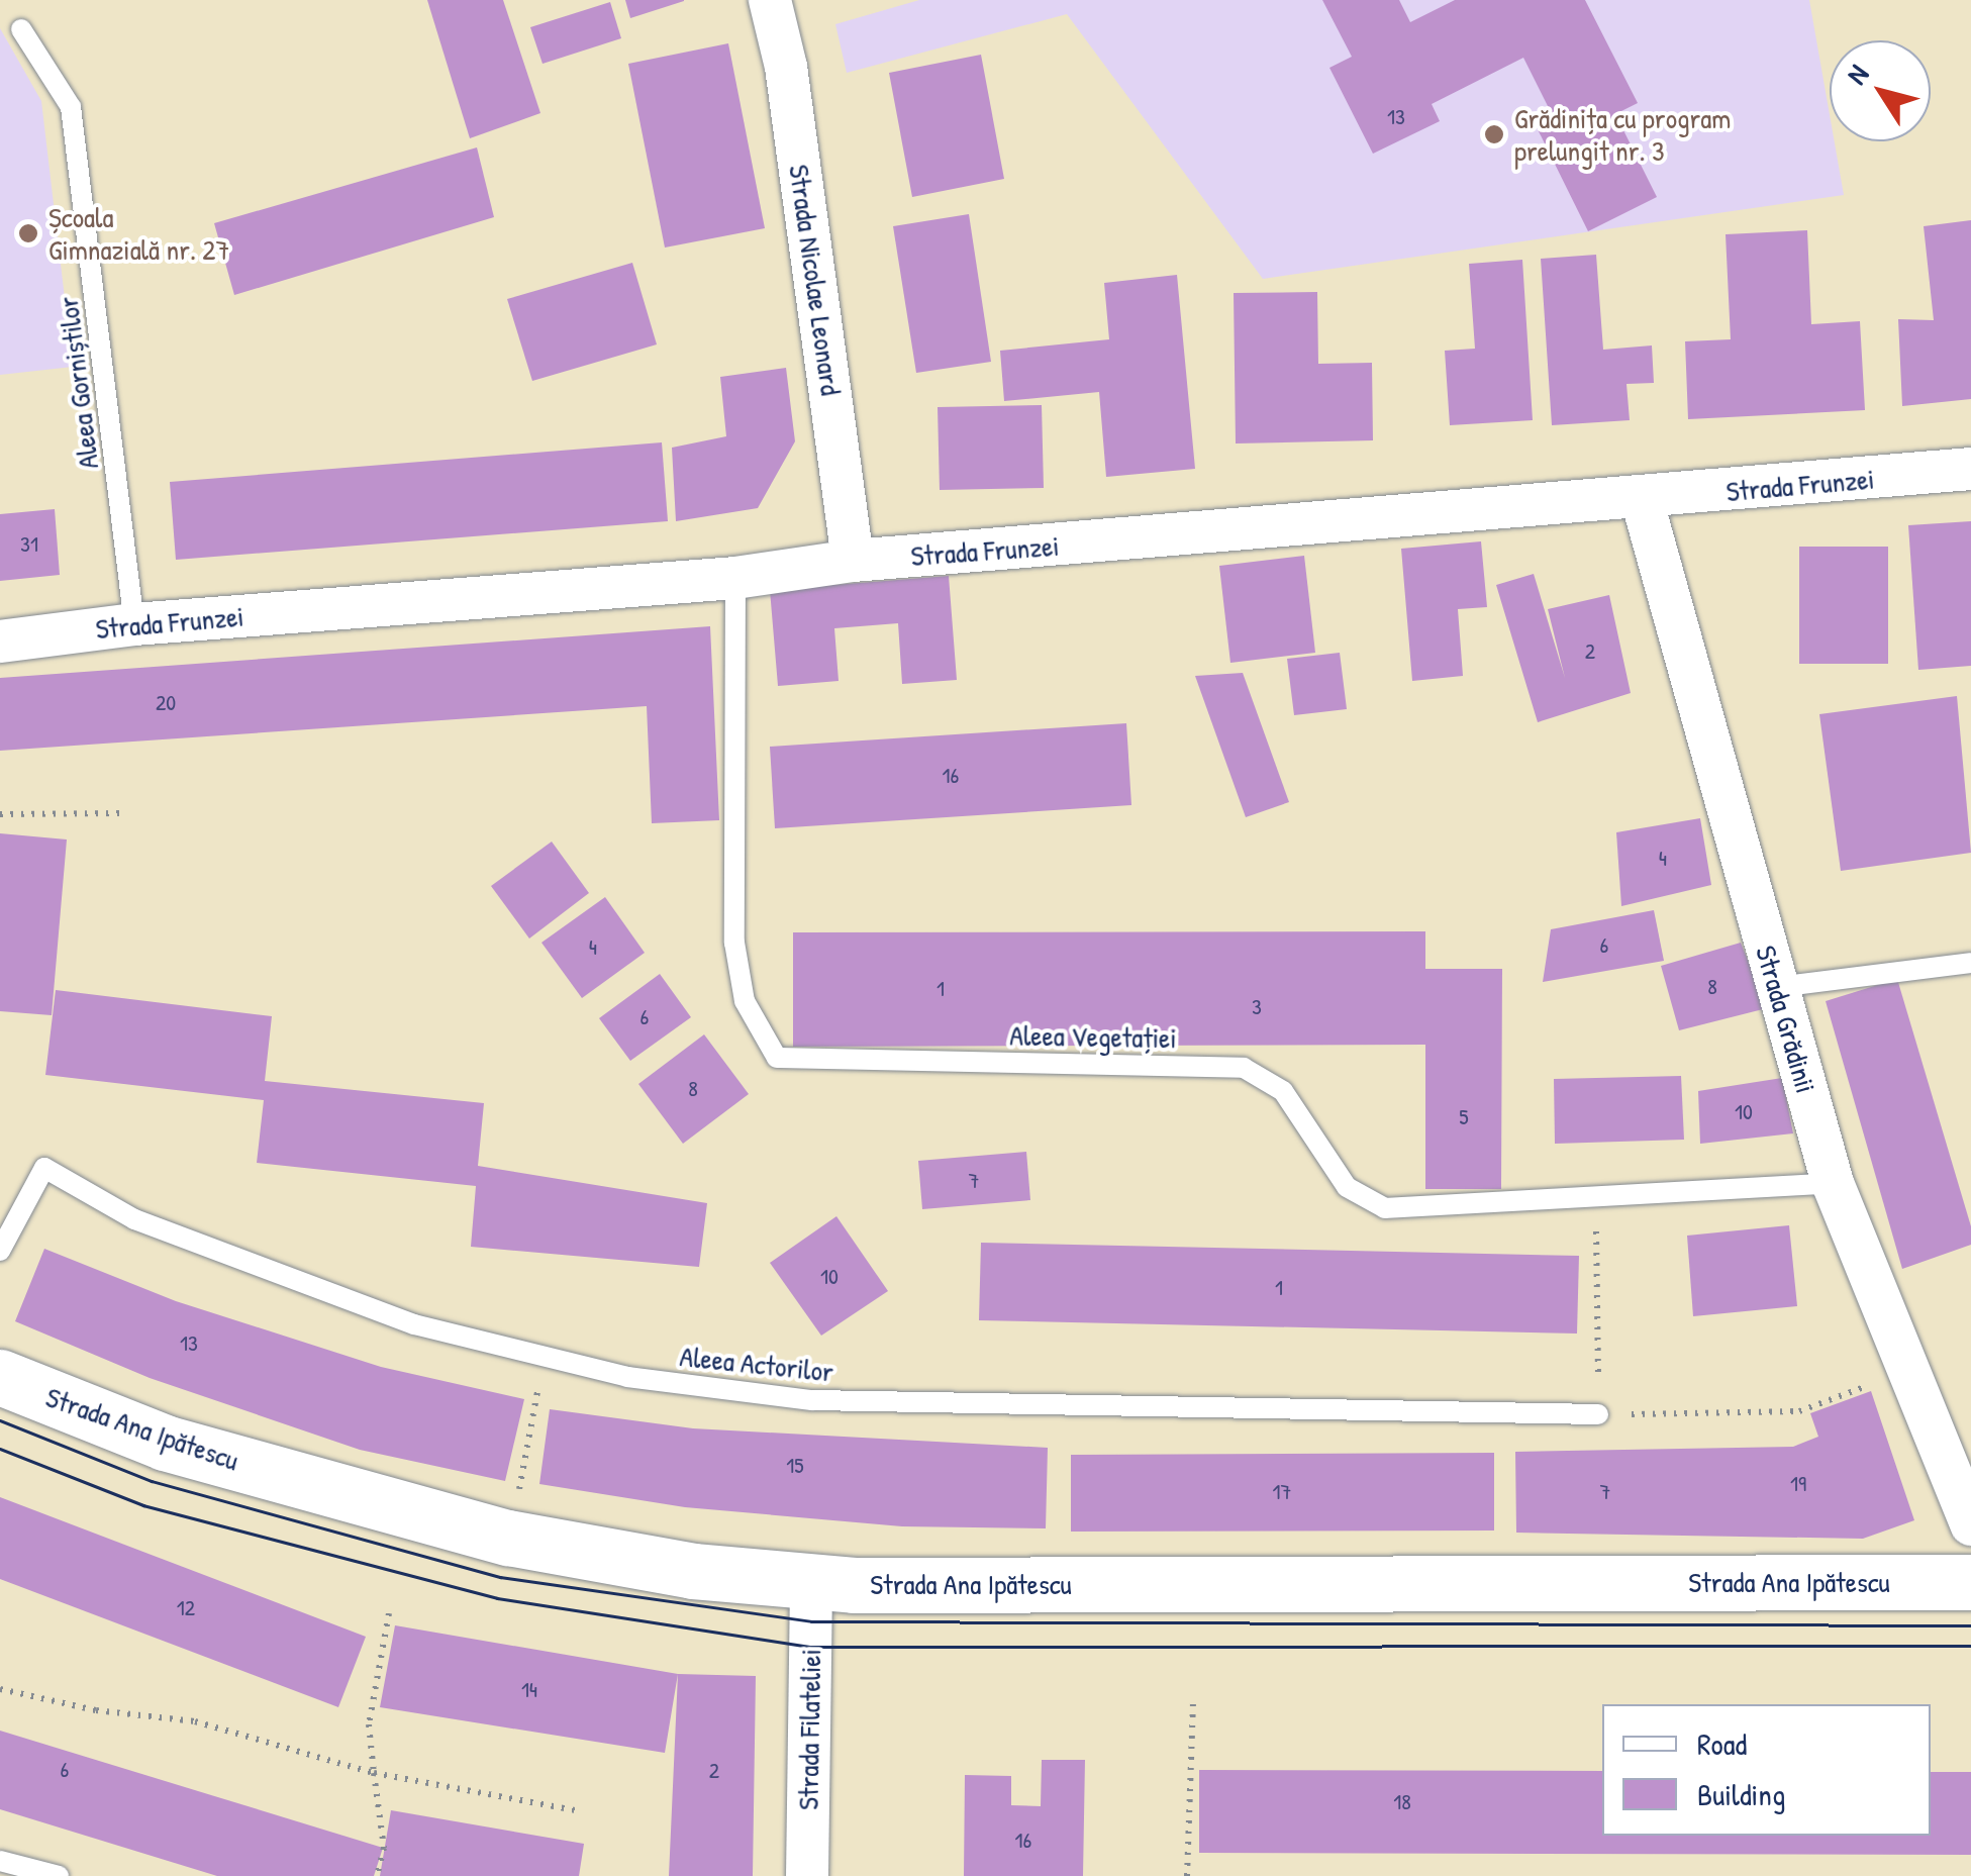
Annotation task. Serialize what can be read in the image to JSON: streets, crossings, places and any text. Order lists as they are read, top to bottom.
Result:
{
  "streets": {
    "street": [
      "Strada Nicolae Leonard",
      "Strada Frunzei",
      "Strada Grădinii",
      "Strada Ana Ipătescu",
      "Strada Filateliei"
    ],
    "lane": ["Aleea Gorniștilor", "Aleea Vegetației", "Aleea Actorilor"]
  },
  "crossings": [
    ["Strada Nicolae Leonard", "Strada Frunzei"],
    ["Aleea Gorniștilor", "Strada Frunzei"],
    ["Strada Frunzei", "Strada Grădinii"],
    ["Strada Frunzei", "Aleea Vegetației"],
    ["Strada Grădinii", "Aleea Vegetației"],
    ["Strada Ana Ipătescu", "Strada Filateliei"]
  ],
  "places": ["Grădinița cu program prelungit nr. 3", "Școala Gimnazială nr. 27"],
  "house_numbers": [
    "13",
    "31",
    "2",
    "20",
    "16",
    "4",
    "6",
    "4",
    "8",
    "1",
    "3",
    "6",
    "8",
    "10",
    "5",
    "7",
    "10",
    "1",
    "13",
    "15",
    "19",
    "17",
    "7",
    "12",
    "14",
    "6",
    "2",
    "18",
    "16"
  ],
  "legend": ["Road", "Building"],
  "north": "top left"
}
